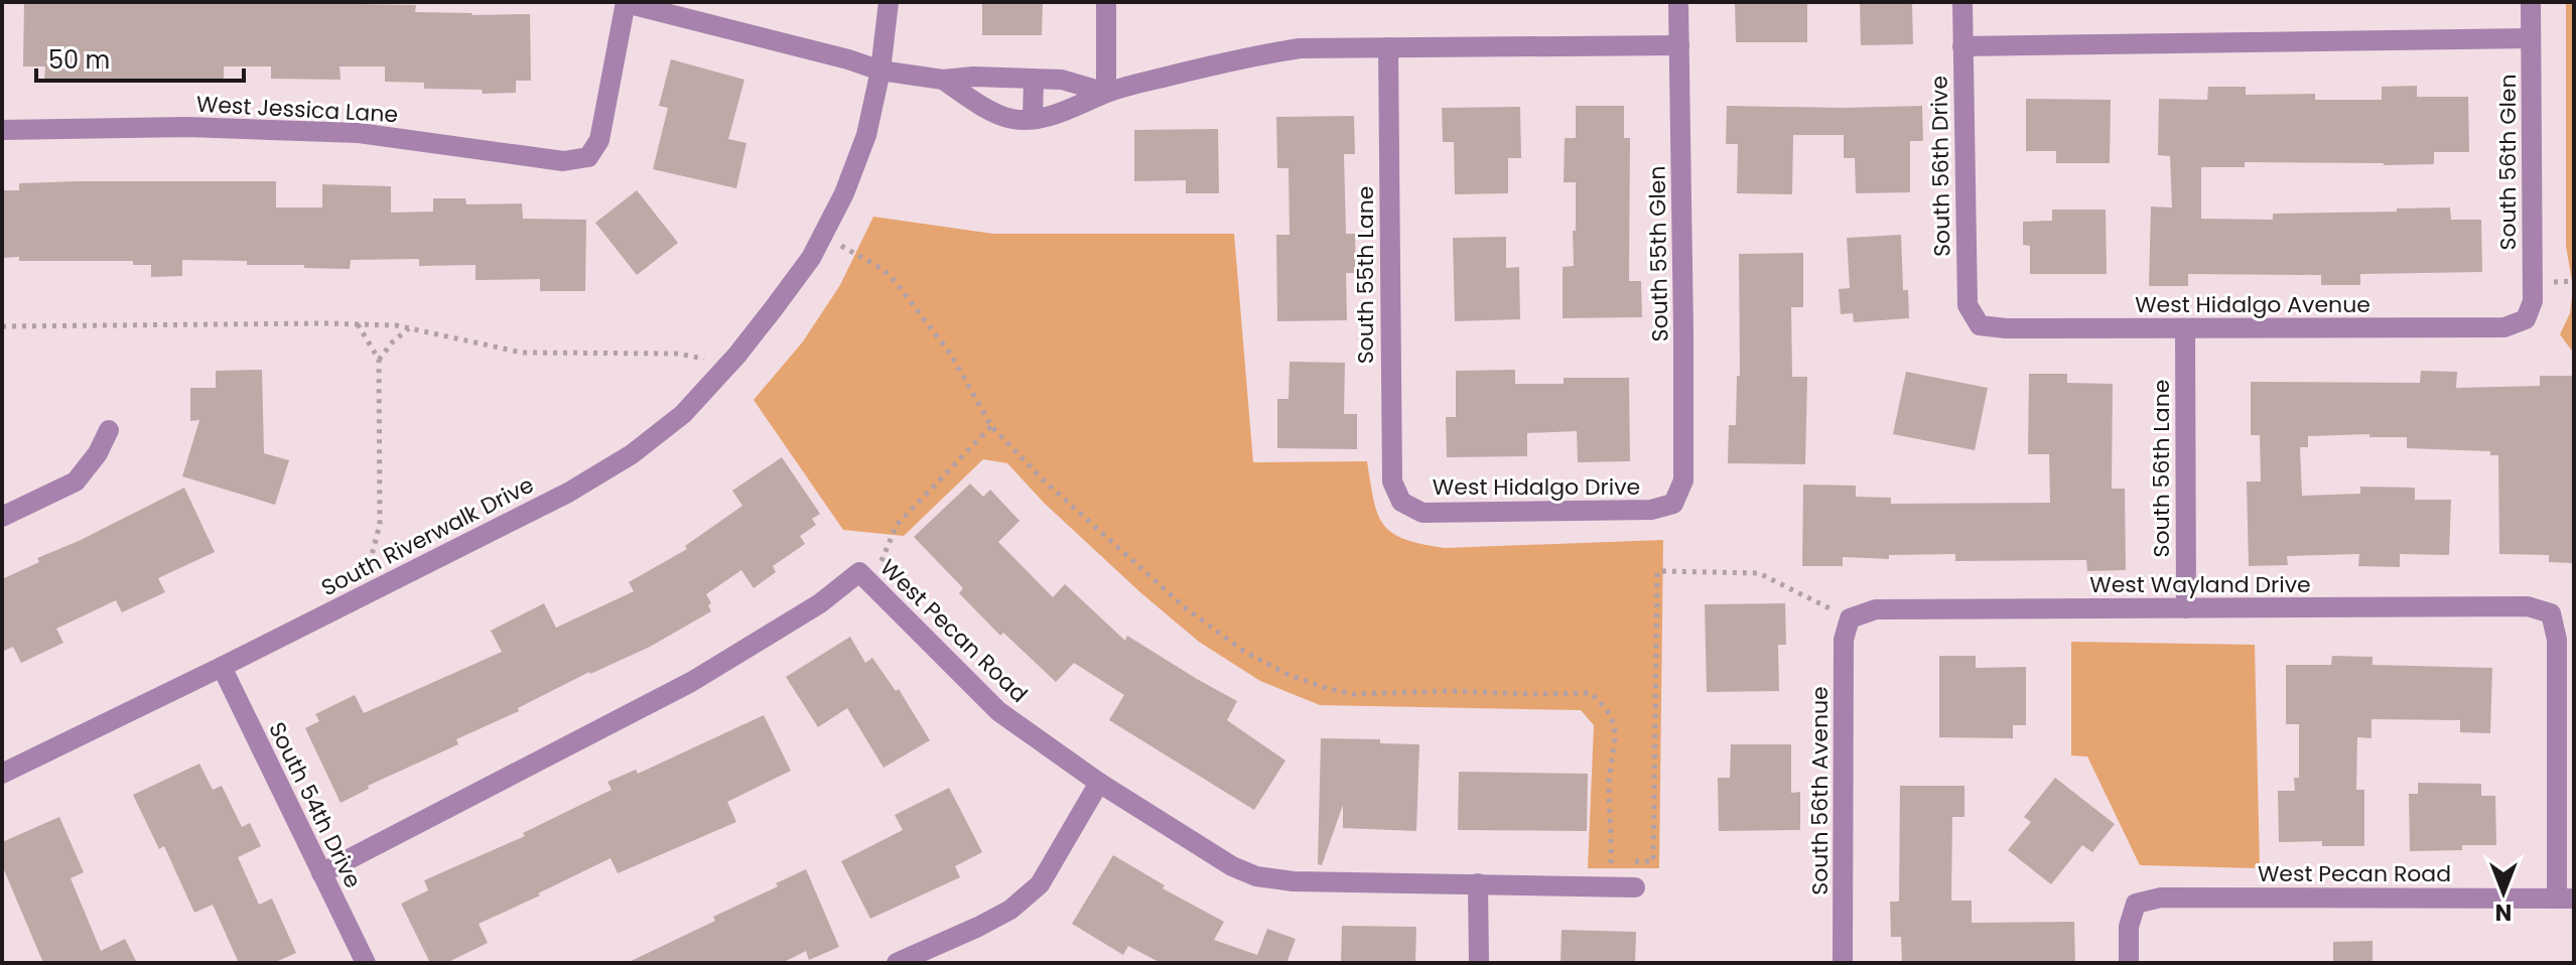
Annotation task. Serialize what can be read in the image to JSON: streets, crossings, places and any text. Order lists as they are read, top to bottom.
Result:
{
  "streets": {
    "street": [
      "West Jessica Lane",
      "South 56th Glen",
      "South 56th Drive",
      "South 55th Glen",
      "South 55th Lane",
      "West Hidalgo Avenue",
      "South 56th Lane",
      "West Hidalgo Drive",
      "South Riverwalk Drive",
      "West Wayland Drive",
      "West Pecan Road",
      "South 56th Avenue",
      "South 54th Drive"
    ]
  },
  "crossings": [
    ["South 56th Glen", "West Hidalgo Avenue"],
    ["South 56th Drive", "West Hidalgo Avenue"],
    ["South 55th Glen", "West Hidalgo Drive"],
    ["South 55th Lane", "West Hidalgo Drive"],
    ["West Hidalgo Avenue", "South 56th Lane"],
    ["South 56th Lane", "West Wayland Drive"],
    ["South Riverwalk Drive", "South 54th Drive"],
    ["West Wayland Drive", "West Pecan Road"],
    ["West Wayland Drive", "South 56th Avenue"],
    ["West Pecan Road", "South 54th Drive"]
  ],
  "scale_bar": "50 m",
  "north": "bottom"
}
